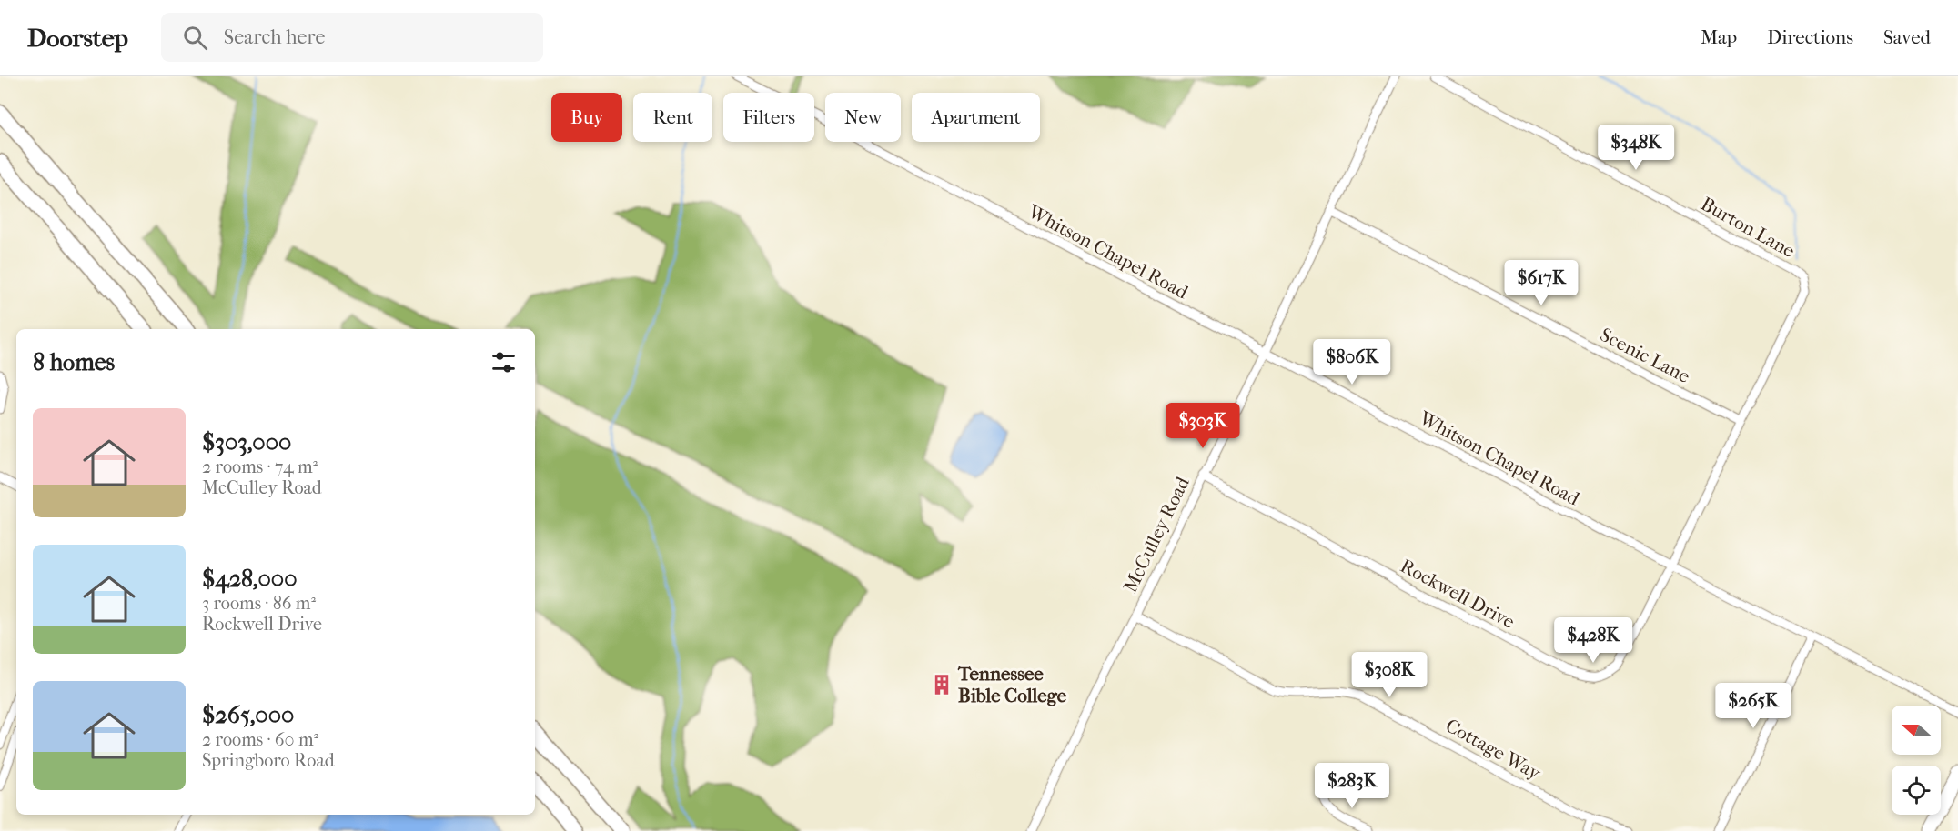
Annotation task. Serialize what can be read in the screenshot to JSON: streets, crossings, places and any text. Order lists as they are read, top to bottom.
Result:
{
  "streets": {
    "street": [
      "Burton Lane",
      "Whitson Chapel Road",
      "Scenic Lane",
      "McCulley Road",
      "Rockwell Drive",
      "Cottage Way"
    ]
  },
  "crossings": [
    ["Burton Lane", "Rockwell Drive"],
    ["Whitson Chapel Road", "McCulley Road"],
    ["Whitson Chapel Road", "Rockwell Drive"],
    ["Scenic Lane", "McCulley Road"],
    ["Scenic Lane", "Rockwell Drive"],
    ["McCulley Road", "Rockwell Drive"],
    ["McCulley Road", "Cottage Way"]
  ],
  "places": {
    "building": ["Tennessee Bible College"]
  },
  "north": "left",
  "page": {
    "header": "Doorstep",
    "search": "Search here",
    "nav": ["Map", "Directions", "Saved"],
    "chip": [
      "Buy",
      "Rent",
      "Filters",
      "New",
      "Apartment"
    ],
    "price": [
      "$348K",
      "$617K",
      "$806K",
      "$303K",
      "$428K",
      "$308K",
      "$265K",
      "$283K"
    ],
    "heading": "8 homes",
    "list": [
      {
        "name": "$303,000",
        "note": "2 rooms · 74 m² · McCulley Road"
      },
      {
        "name": "$428,000",
        "note": "3 rooms · 86 m² · Rockwell Drive"
      },
      {
        "name": "$265,000",
        "note": "2 rooms · 60 m² · Springboro Road"
      }
    ]
  }
}
